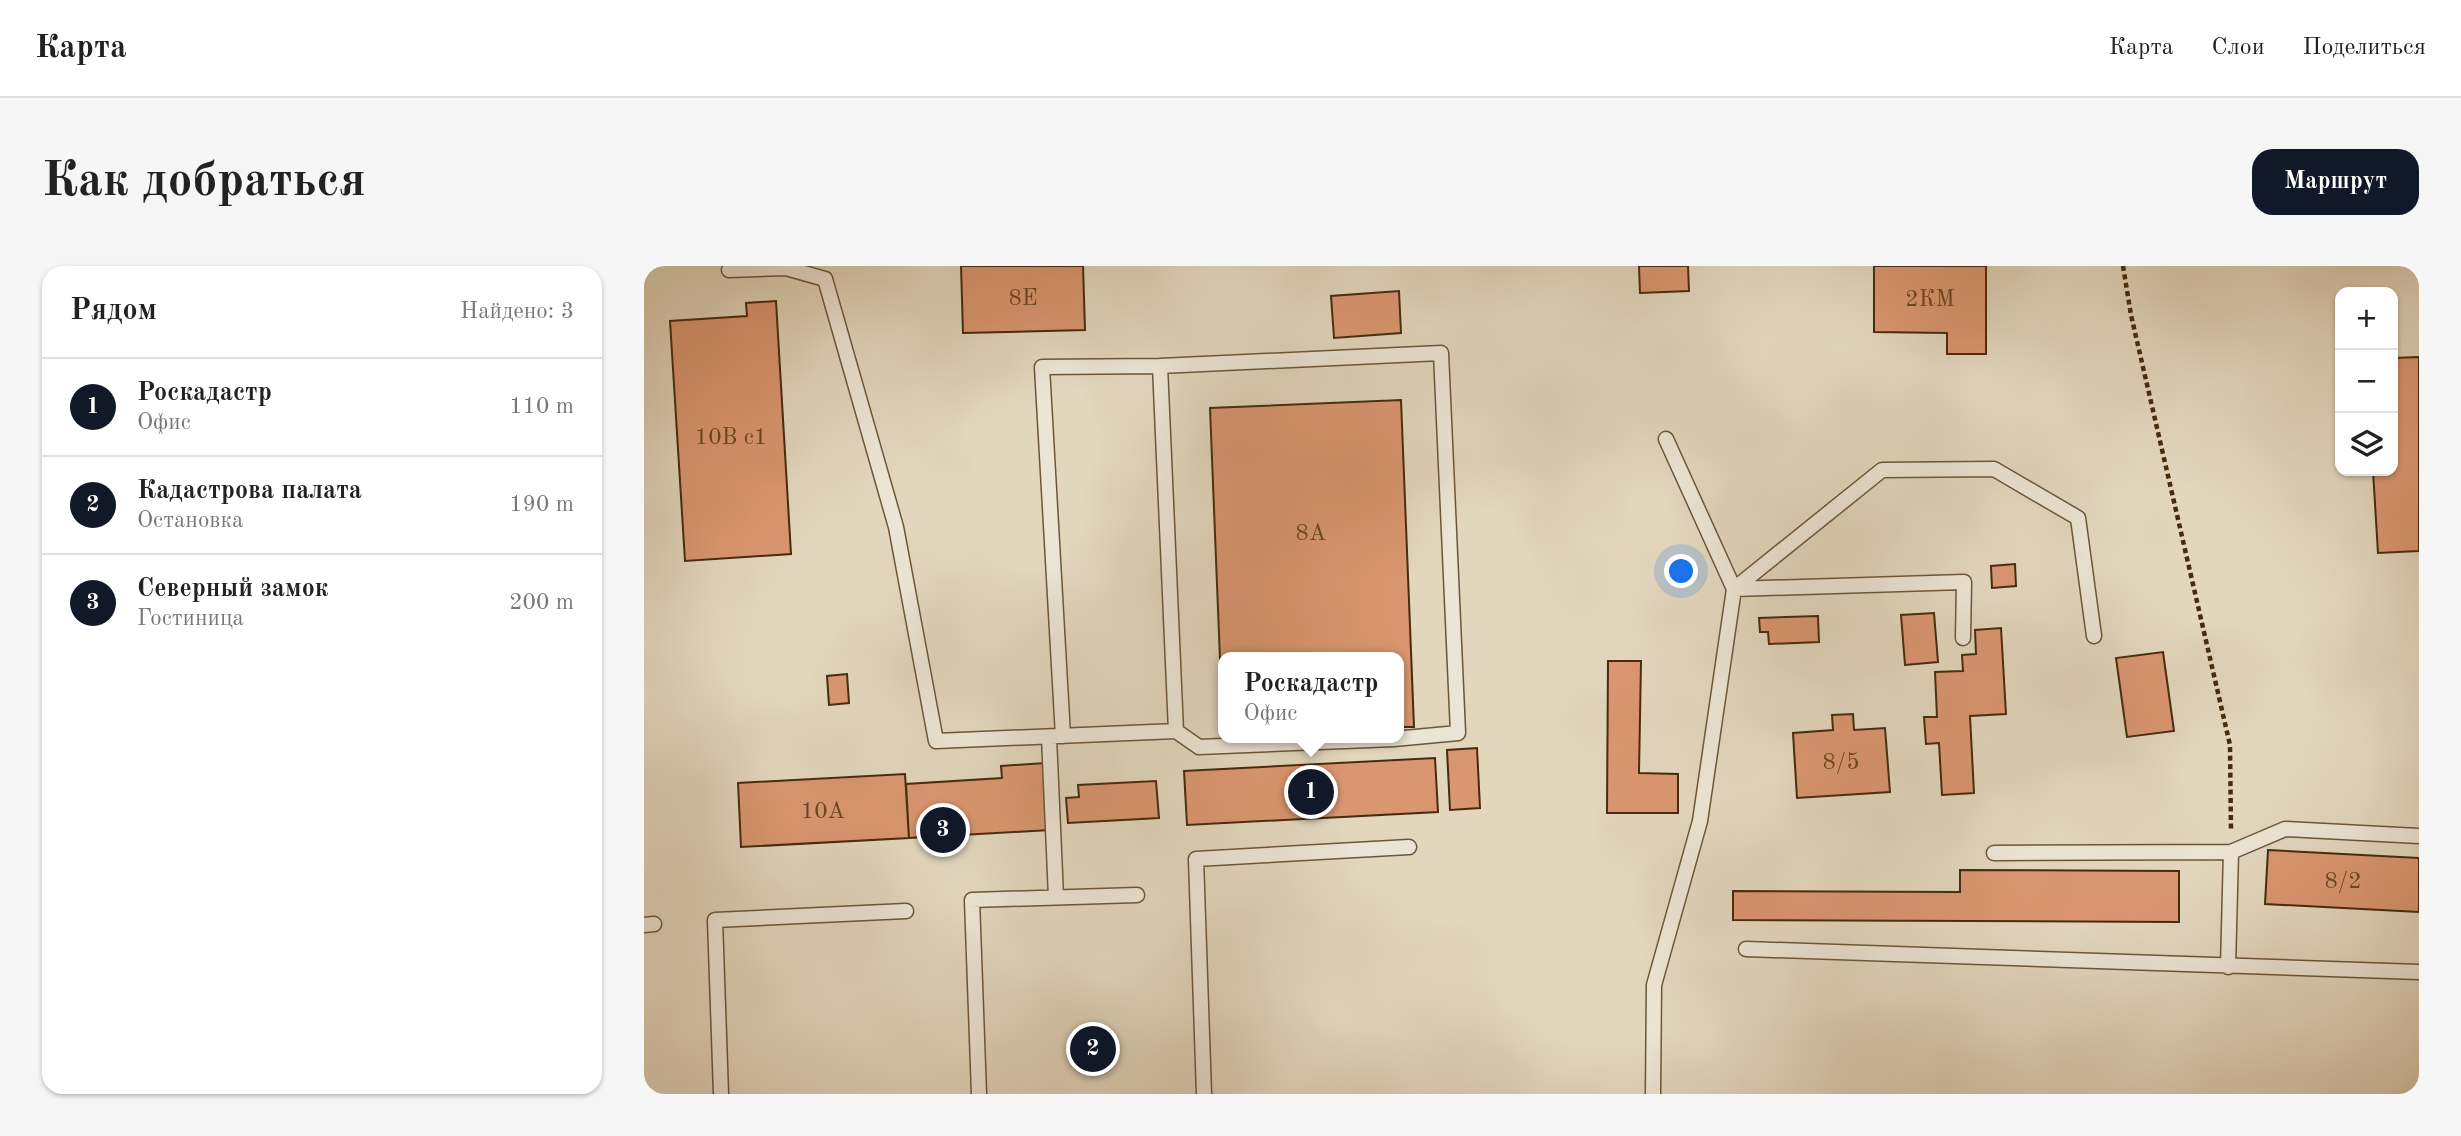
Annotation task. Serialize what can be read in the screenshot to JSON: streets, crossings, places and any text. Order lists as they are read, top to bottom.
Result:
{
  "house_numbers": [
    "8Е",
    "2КМ",
    "10В с1",
    "8А",
    "8/5",
    "10А",
    "8/2"
  ],
  "page": {
    "header": "Карта",
    "nav": ["Карта", "Слои", "Поделиться"],
    "buttons": "Маршрут",
    "title": "Как добраться",
    "heading": ["Рядом", "Найдено: 3"],
    "map_buttons": ["+", "−"],
    "list": [
      {
        "mark": "1",
        "name": "Роскадастр",
        "note": "Офис",
        "value": "110 m"
      },
      {
        "mark": "2",
        "name": "Кадастрова палата",
        "note": "Остановка",
        "value": "190 m"
      },
      {
        "mark": "3",
        "name": "Северный замок",
        "note": "Гостиница",
        "value": "200 m"
      }
    ],
    "popup": ["Роскадастр", "Офис"],
    "pins": ["1", "3", "2"]
  }
}
